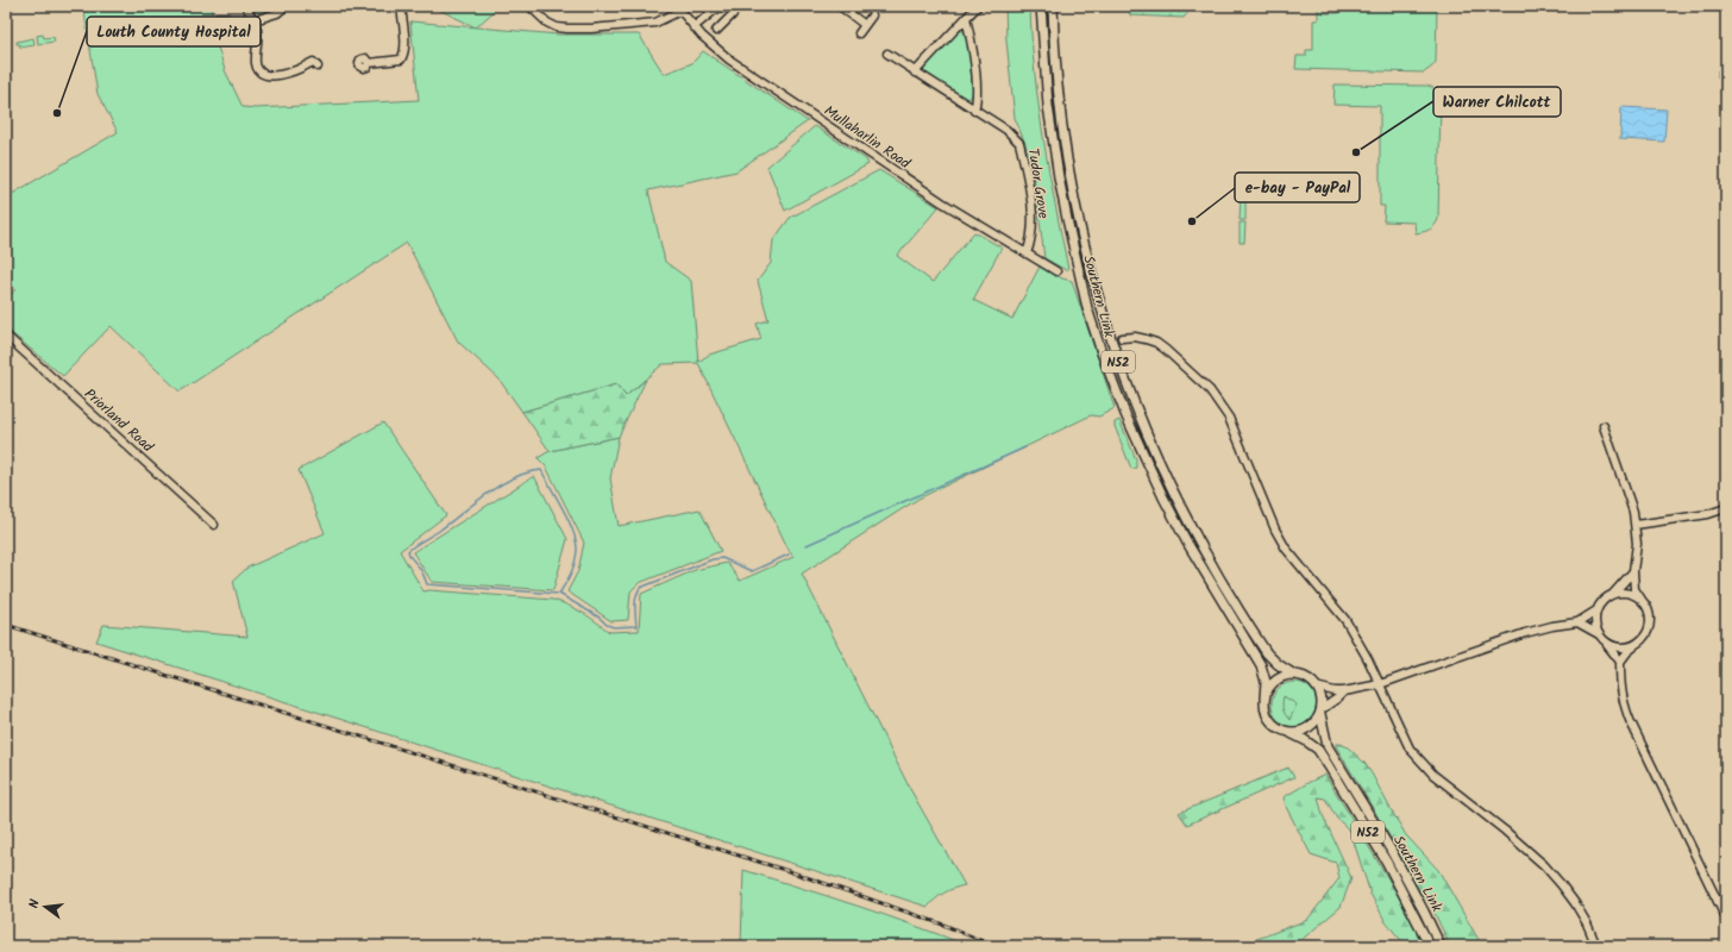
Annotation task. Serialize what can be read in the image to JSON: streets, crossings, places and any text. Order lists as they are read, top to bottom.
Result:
{
  "streets": {
    "main road": ["Southern Link", "N52"],
    "street": ["Mullaharlin Road", "Tudor Grove", "Priorland Road"]
  },
  "crossings": [
    ["Mullaharlin Road", "Tudor Grove"],
    ["Southern Link", "N52"]
  ],
  "places": ["Louth County Hospital", "Warner Chilcott", "e-bay - PayPal"],
  "north": "left"
}
